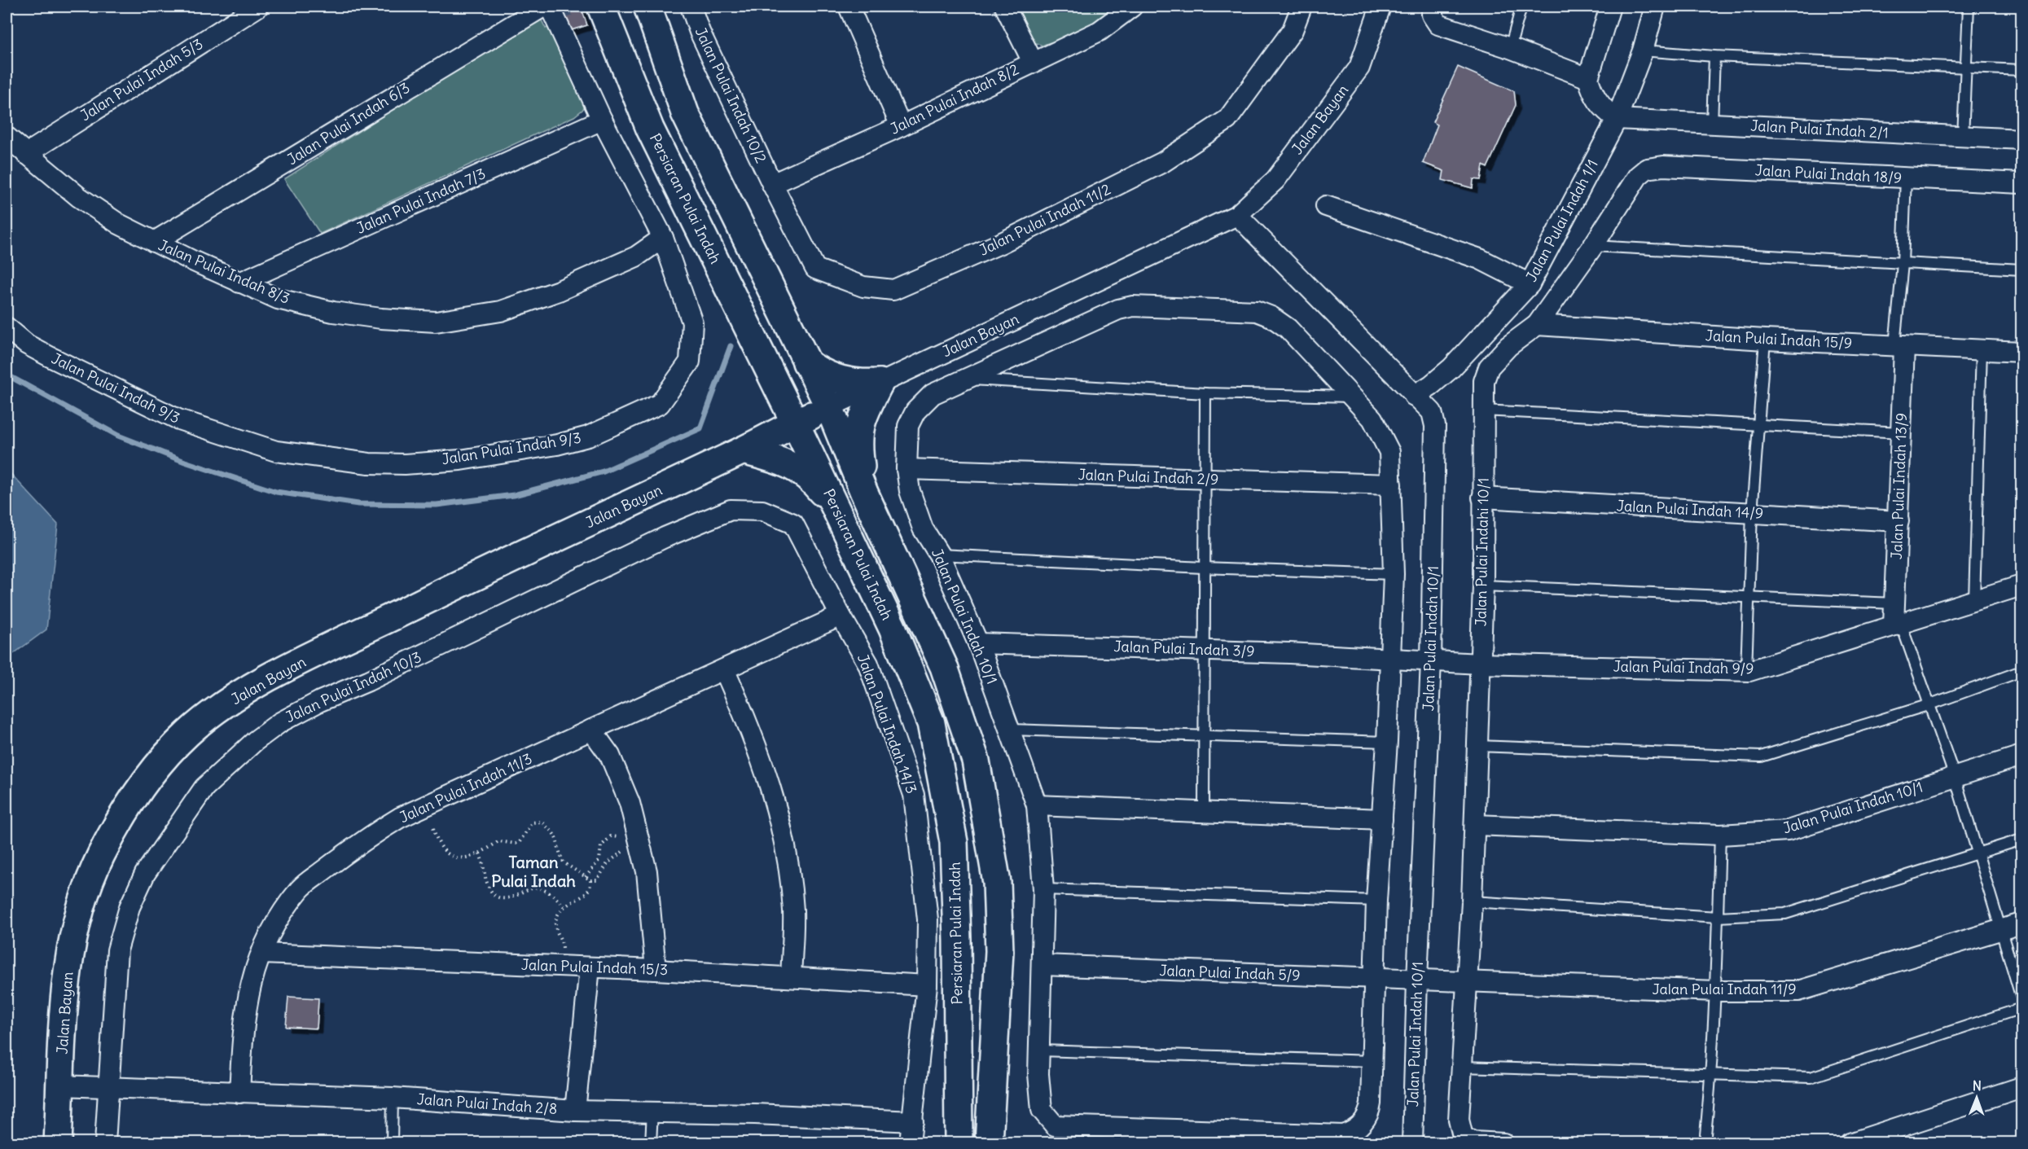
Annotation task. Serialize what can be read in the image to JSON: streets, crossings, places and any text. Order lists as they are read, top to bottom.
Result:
{
  "streets": {
    "main road": ["Jalan Bayan", "Persiaran Pulai Indah"],
    "street": [
      "Jalan Pulai Indah 5/3",
      "Jalan Pulai Indah 10/2",
      "Jalan Pulai Indah 8/2",
      "Jalan Pulai Indah 6/3",
      "Jalan Pulai Indah 2/1",
      "Jalan Pulai Indah 18/9",
      "Jalan Pulai Indah 7/3",
      "Jalan Pulai Indah 11/2",
      "Jalan Pulai Indah 1/1",
      "Jalan Pulai Indah 8/3",
      "Jalan Pulai Indah 15/9",
      "Jalan Pulai Indah 9/3",
      "Jalan Pulai Indah 2/9",
      "Jalan Pulai Indah 13/9",
      "Jalan Pulai Indah 14/9",
      "Jalan Pulai Indahi 10/1",
      "Jalan Pulai Indah 10/1",
      "Jalan Pulai Indah 3/9",
      "Jalan Pulai Indah 9/9",
      "Jalan Pulai Indah 10/3",
      "Jalan Pulai Indah 14/3",
      "Jalan Pulai Indah 11/3",
      "Jalan Pulai Indah 15/3",
      "Jalan Pulai Indah 5/9",
      "Jalan Pulai Indah 11/9",
      "Jalan Pulai Indah 2/8"
    ]
  },
  "crossings": [
    ["Jalan Pulai Indah 5/3", "Jalan Pulai Indah 8/3"],
    ["Jalan Pulai Indah 10/2", "Jalan Pulai Indah 8/2"],
    ["Jalan Pulai Indah 10/2", "Jalan Pulai Indah 11/2"],
    ["Jalan Pulai Indah 8/2", "Jalan Pulai Indah 11/2"],
    ["Jalan Bayan", "Persiaran Pulai Indah"],
    ["Jalan Bayan", "Jalan Pulai Indah 10/1"],
    ["Jalan Bayan", "Jalan Pulai Indah 2/8"],
    ["Jalan Pulai Indah 6/3", "Jalan Pulai Indah 8/3"],
    ["Jalan Pulai Indah 6/3", "Jalan Pulai Indah 9/3"],
    ["Jalan Pulai Indah 2/1", "Jalan Pulai Indah 1/1"],
    ["Jalan Pulai Indah 18/9", "Jalan Pulai Indahi 10/1"],
    ["Jalan Pulai Indah 7/3", "Jalan Pulai Indah 8/3"],
    ["Jalan Pulai Indah 7/3", "Jalan Pulai Indah 9/3"],
    ["Jalan Pulai Indah 1/1", "Jalan Pulai Indah 10/1"],
    ["Jalan Pulai Indah 8/3", "Jalan Pulai Indah 9/3"],
    ["Jalan Pulai Indah 15/9", "Jalan Pulai Indah 13/9"],
    ["Jalan Pulai Indah 15/9", "Jalan Pulai Indahi 10/1"],
    ["Jalan Pulai Indah 2/9", "Jalan Pulai Indah 10/1"],
    ["Jalan Pulai Indah 13/9", "Jalan Pulai Indah 14/9"],
    ["Jalan Pulai Indah 13/9", "Jalan Pulai Indah 9/9"],
    ["Jalan Pulai Indah 14/9", "Jalan Pulai Indahi 10/1"],
    ["Jalan Pulai Indahi 10/1", "Jalan Pulai Indah 10/1"],
    ["Jalan Pulai Indahi 10/1", "Jalan Pulai Indah 9/9"],
    ["Jalan Pulai Indahi 10/1", "Jalan Pulai Indah 11/9"],
    ["Jalan Pulai Indah 10/1", "Jalan Pulai Indah 3/9"],
    ["Jalan Pulai Indah 10/1", "Jalan Pulai Indah 9/9"],
    ["Jalan Pulai Indah 10/1", "Jalan Pulai Indah 5/9"],
    ["Jalan Pulai Indah 10/1", "Jalan Pulai Indah 11/9"],
    ["Jalan Pulai Indah 3/9", "Jalan Pulai Indah 9/9"],
    ["Jalan Pulai Indah 10/3", "Jalan Pulai Indah 14/3"],
    ["Jalan Pulai Indah 10/3", "Jalan Pulai Indah 2/8"],
    ["Jalan Pulai Indah 14/3", "Jalan Pulai Indah 11/3"],
    ["Jalan Pulai Indah 14/3", "Jalan Pulai Indah 15/3"],
    ["Jalan Pulai Indah 14/3", "Jalan Pulai Indah 2/8"],
    ["Jalan Pulai Indah 11/3", "Jalan Pulai Indah 15/3"],
    ["Jalan Pulai Indah 11/3", "Jalan Pulai Indah 2/8"],
    ["Jalan Pulai Indah 5/9", "Jalan Pulai Indah 11/9"]
  ],
  "districts": ["Taman Pulai Indah"],
  "north": "top"
}
